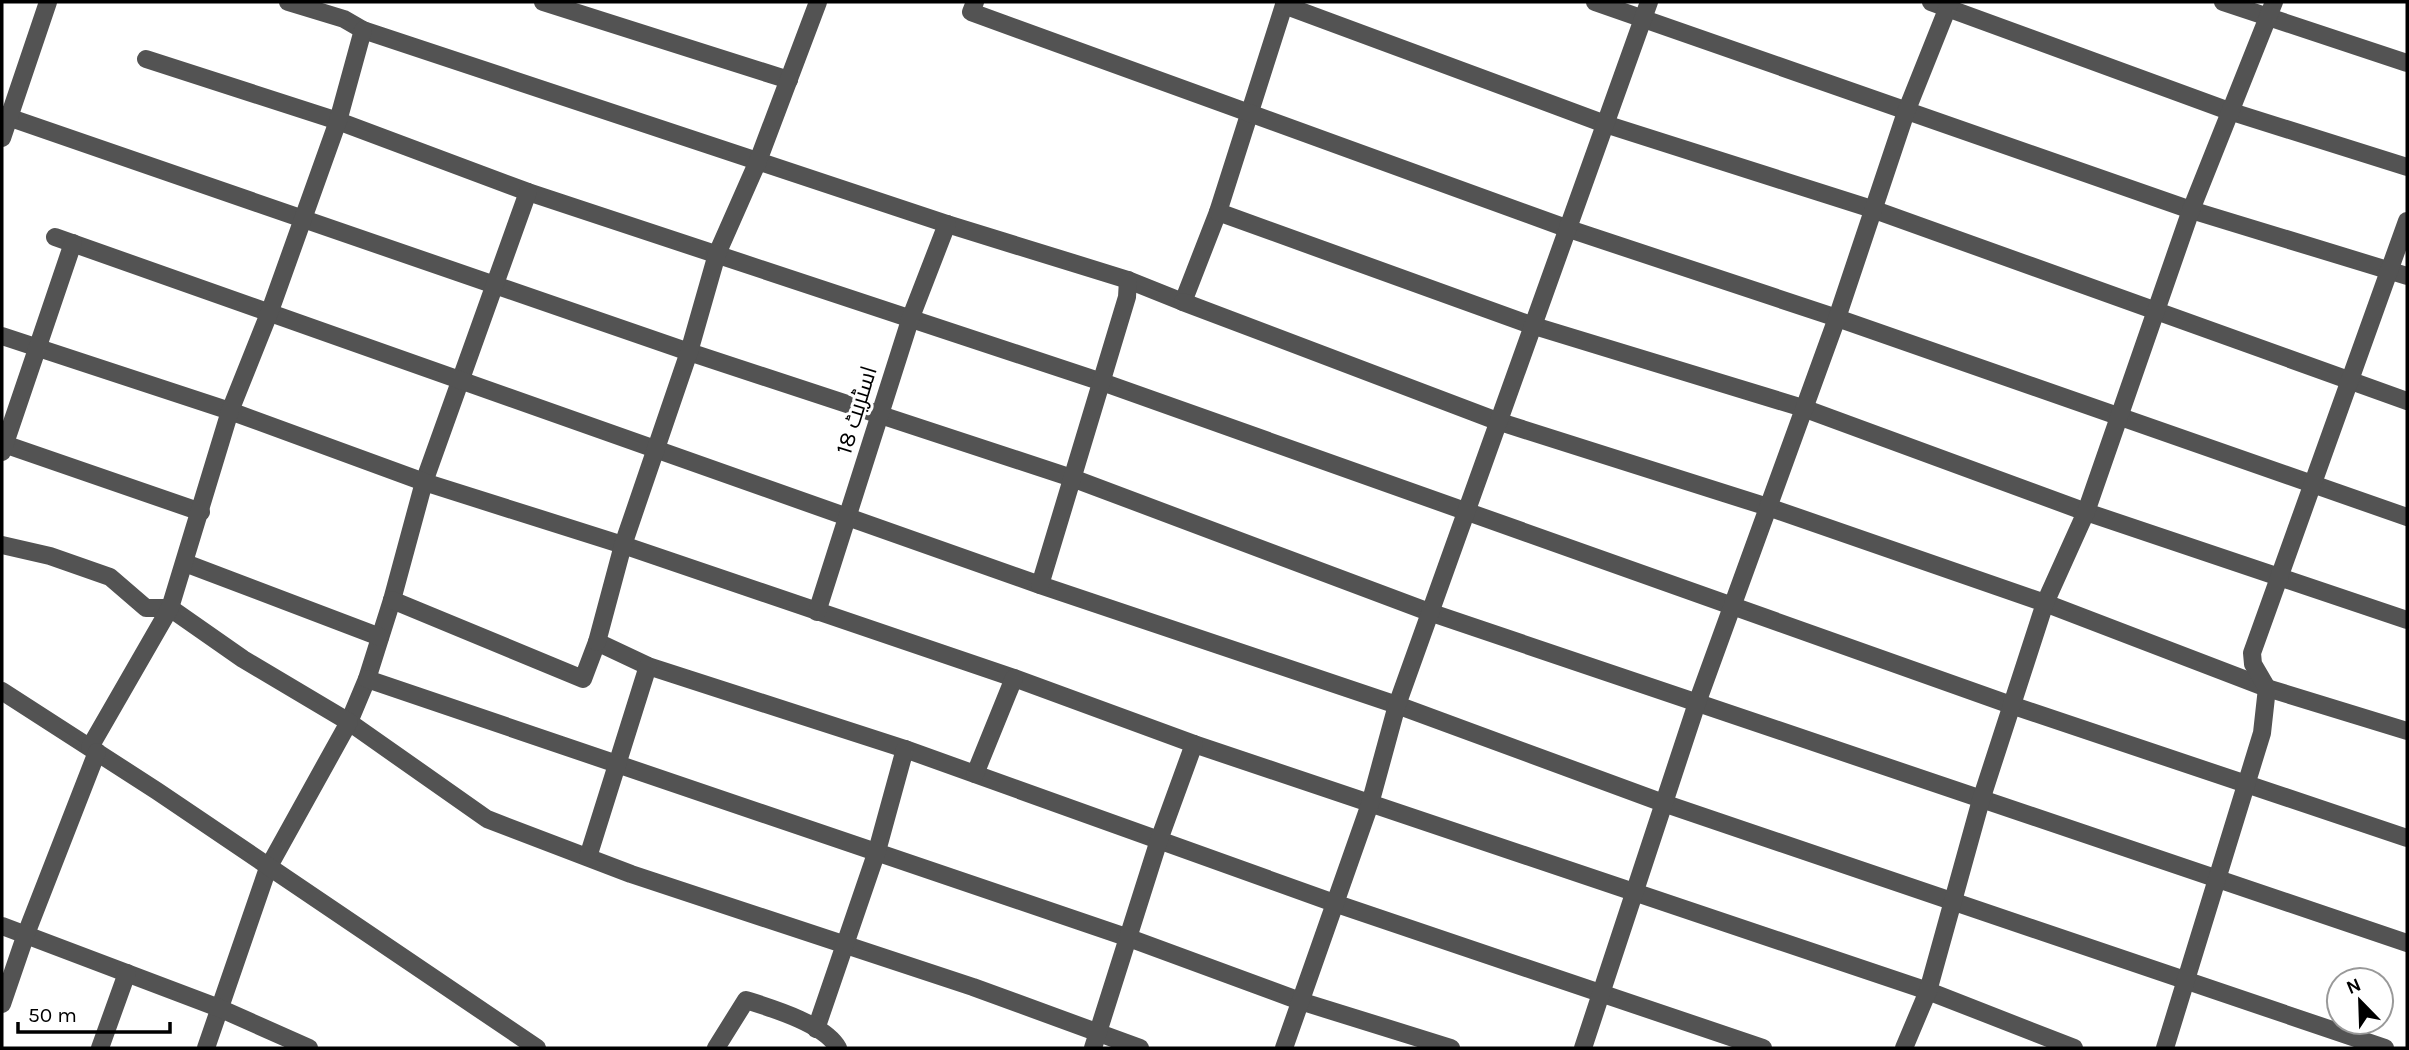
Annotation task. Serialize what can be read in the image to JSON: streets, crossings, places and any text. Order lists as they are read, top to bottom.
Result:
{
  "streets": {
    "street": ["اسٹریٹ 18"]
  },
  "scale_bar": "50 m",
  "north": "top left"
}
